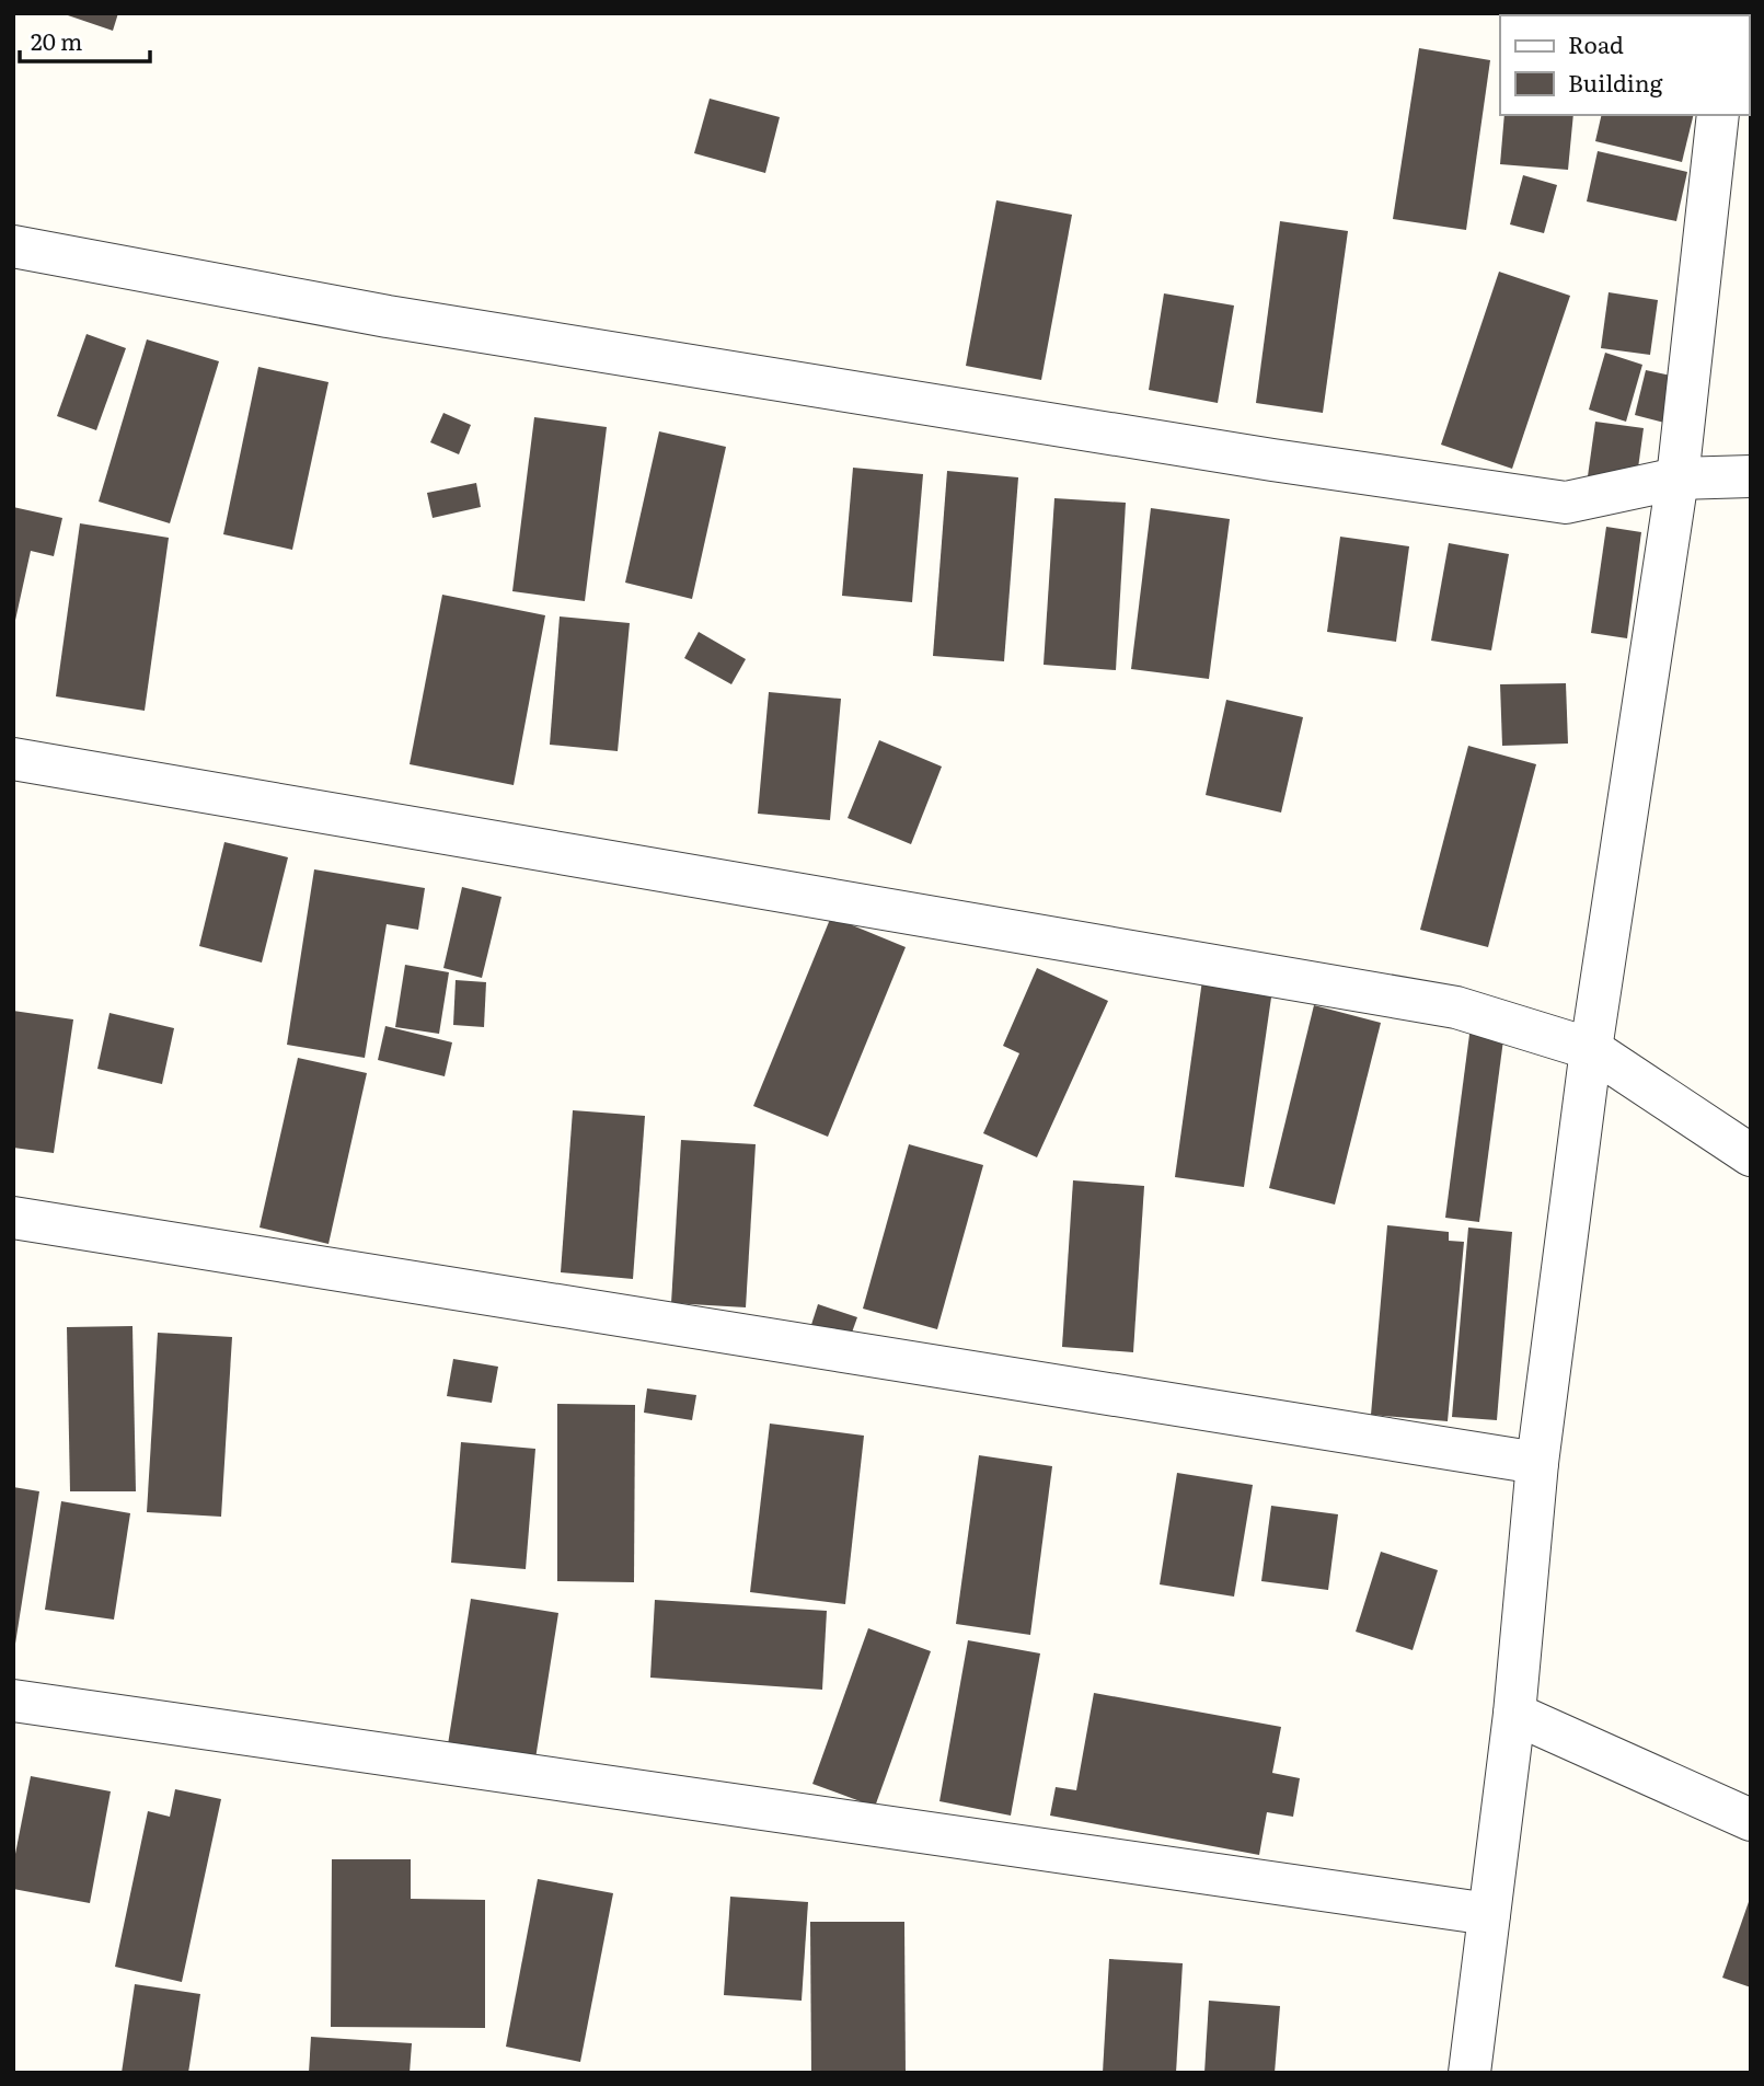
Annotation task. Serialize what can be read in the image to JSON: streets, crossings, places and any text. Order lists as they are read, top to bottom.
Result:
{
  "legend": ["Road", "Building"],
  "scale_bar": "20 m"
}
